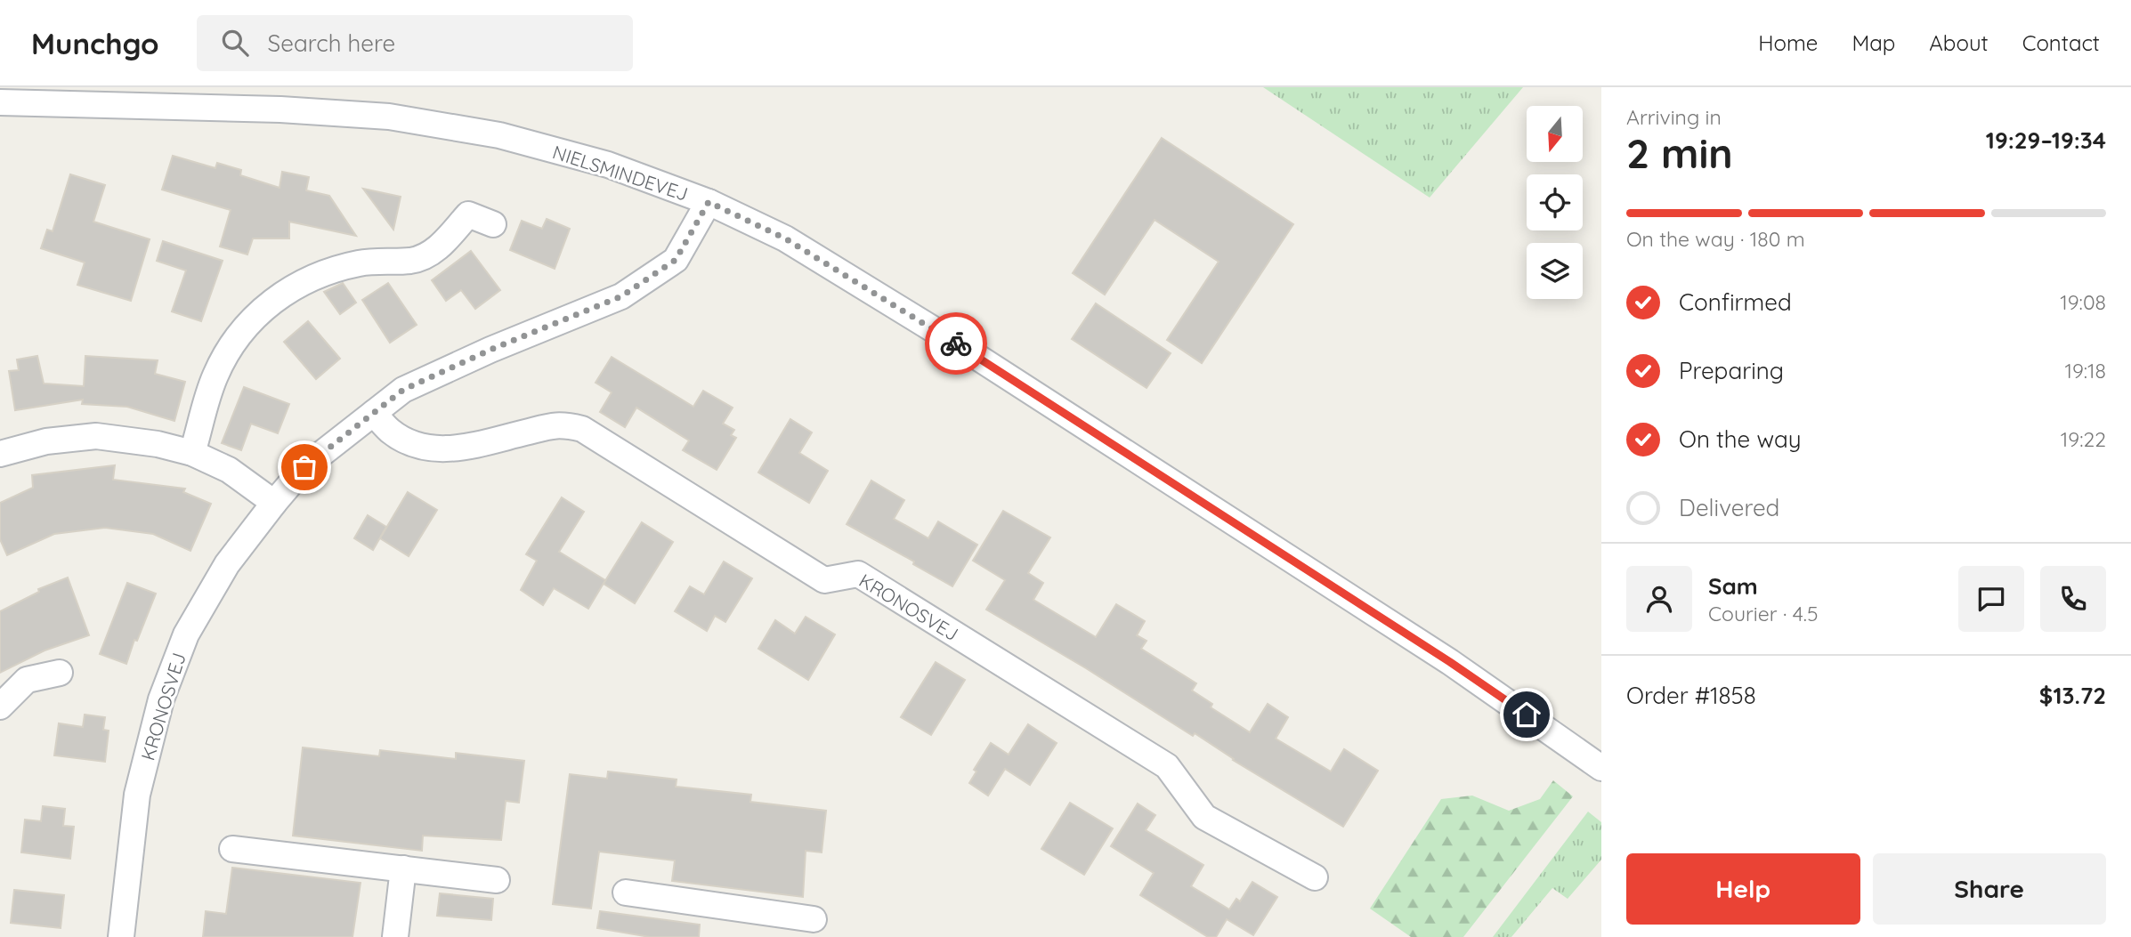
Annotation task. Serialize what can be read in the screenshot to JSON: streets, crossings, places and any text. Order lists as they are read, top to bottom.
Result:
{
  "streets": {
    "street": ["NIELSMINDEVEJ", "KRONOSVEJ"]
  },
  "crossings": [
    ["NIELSMINDEVEJ", "KRONOSVEJ"]
  ],
  "north": "bottom",
  "page": {
    "header": "Munchgo",
    "search": "Search here",
    "nav": [
      "Home",
      "Map",
      "About",
      "Contact"
    ],
    "heading": ["2 min", "Arriving in", "19:29–19:34"],
    "panel": [
      "Sam",
      "Courier · 4.5",
      "Order #1858",
      "$13.72"
    ],
    "bar": "On the way · 180 m",
    "list": [
      ["Confirmed", "19:08"],
      ["Preparing", "19:18"],
      ["On the way", "19:22"],
      "Delivered"
    ],
    "buttons": ["Help", "Share"]
  }
}
